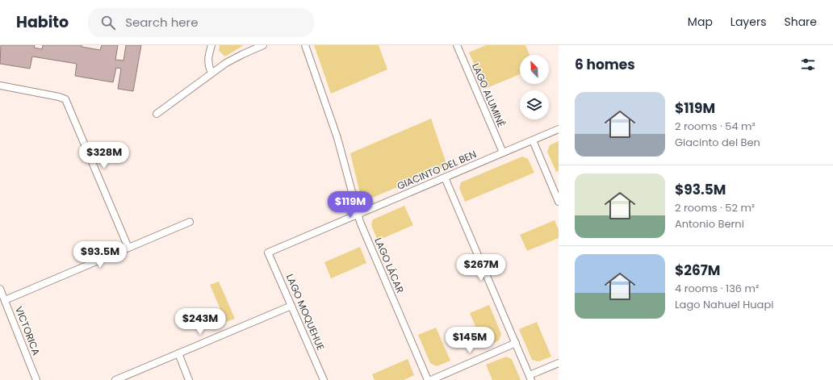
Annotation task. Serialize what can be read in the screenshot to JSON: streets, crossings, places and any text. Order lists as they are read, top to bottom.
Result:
{
  "streets": {
    "street": [
      "LAGO ALUMINÉ",
      "GIACINTO DEL BEN",
      "LAGO LÁCAR",
      "LAGO MOQUEHUE",
      "VICTORICA"
    ]
  },
  "crossings": [
    ["LAGO ALUMINÉ", "GIACINTO DEL BEN"],
    ["GIACINTO DEL BEN", "LAGO LÁCAR"],
    ["GIACINTO DEL BEN", "LAGO MOQUEHUE"]
  ],
  "north": "top left",
  "page": {
    "header": "Habito",
    "search": "Search here",
    "nav": ["Map", "Layers", "Share"],
    "heading": "6 homes",
    "list": [
      {
        "name": "$119M",
        "note": "2 rooms · 54 m² · Giacinto del Ben"
      },
      {
        "name": "$93.5M",
        "note": "2 rooms · 52 m² · Antonio Berni"
      },
      {
        "name": "$267M",
        "note": "4 rooms · 136 m² · Lago Nahuel Huapi"
      }
    ],
    "price": [
      "$328M",
      "$119M",
      "$93.5M",
      "$267M",
      "$243M",
      "$145M"
    ]
  }
}
